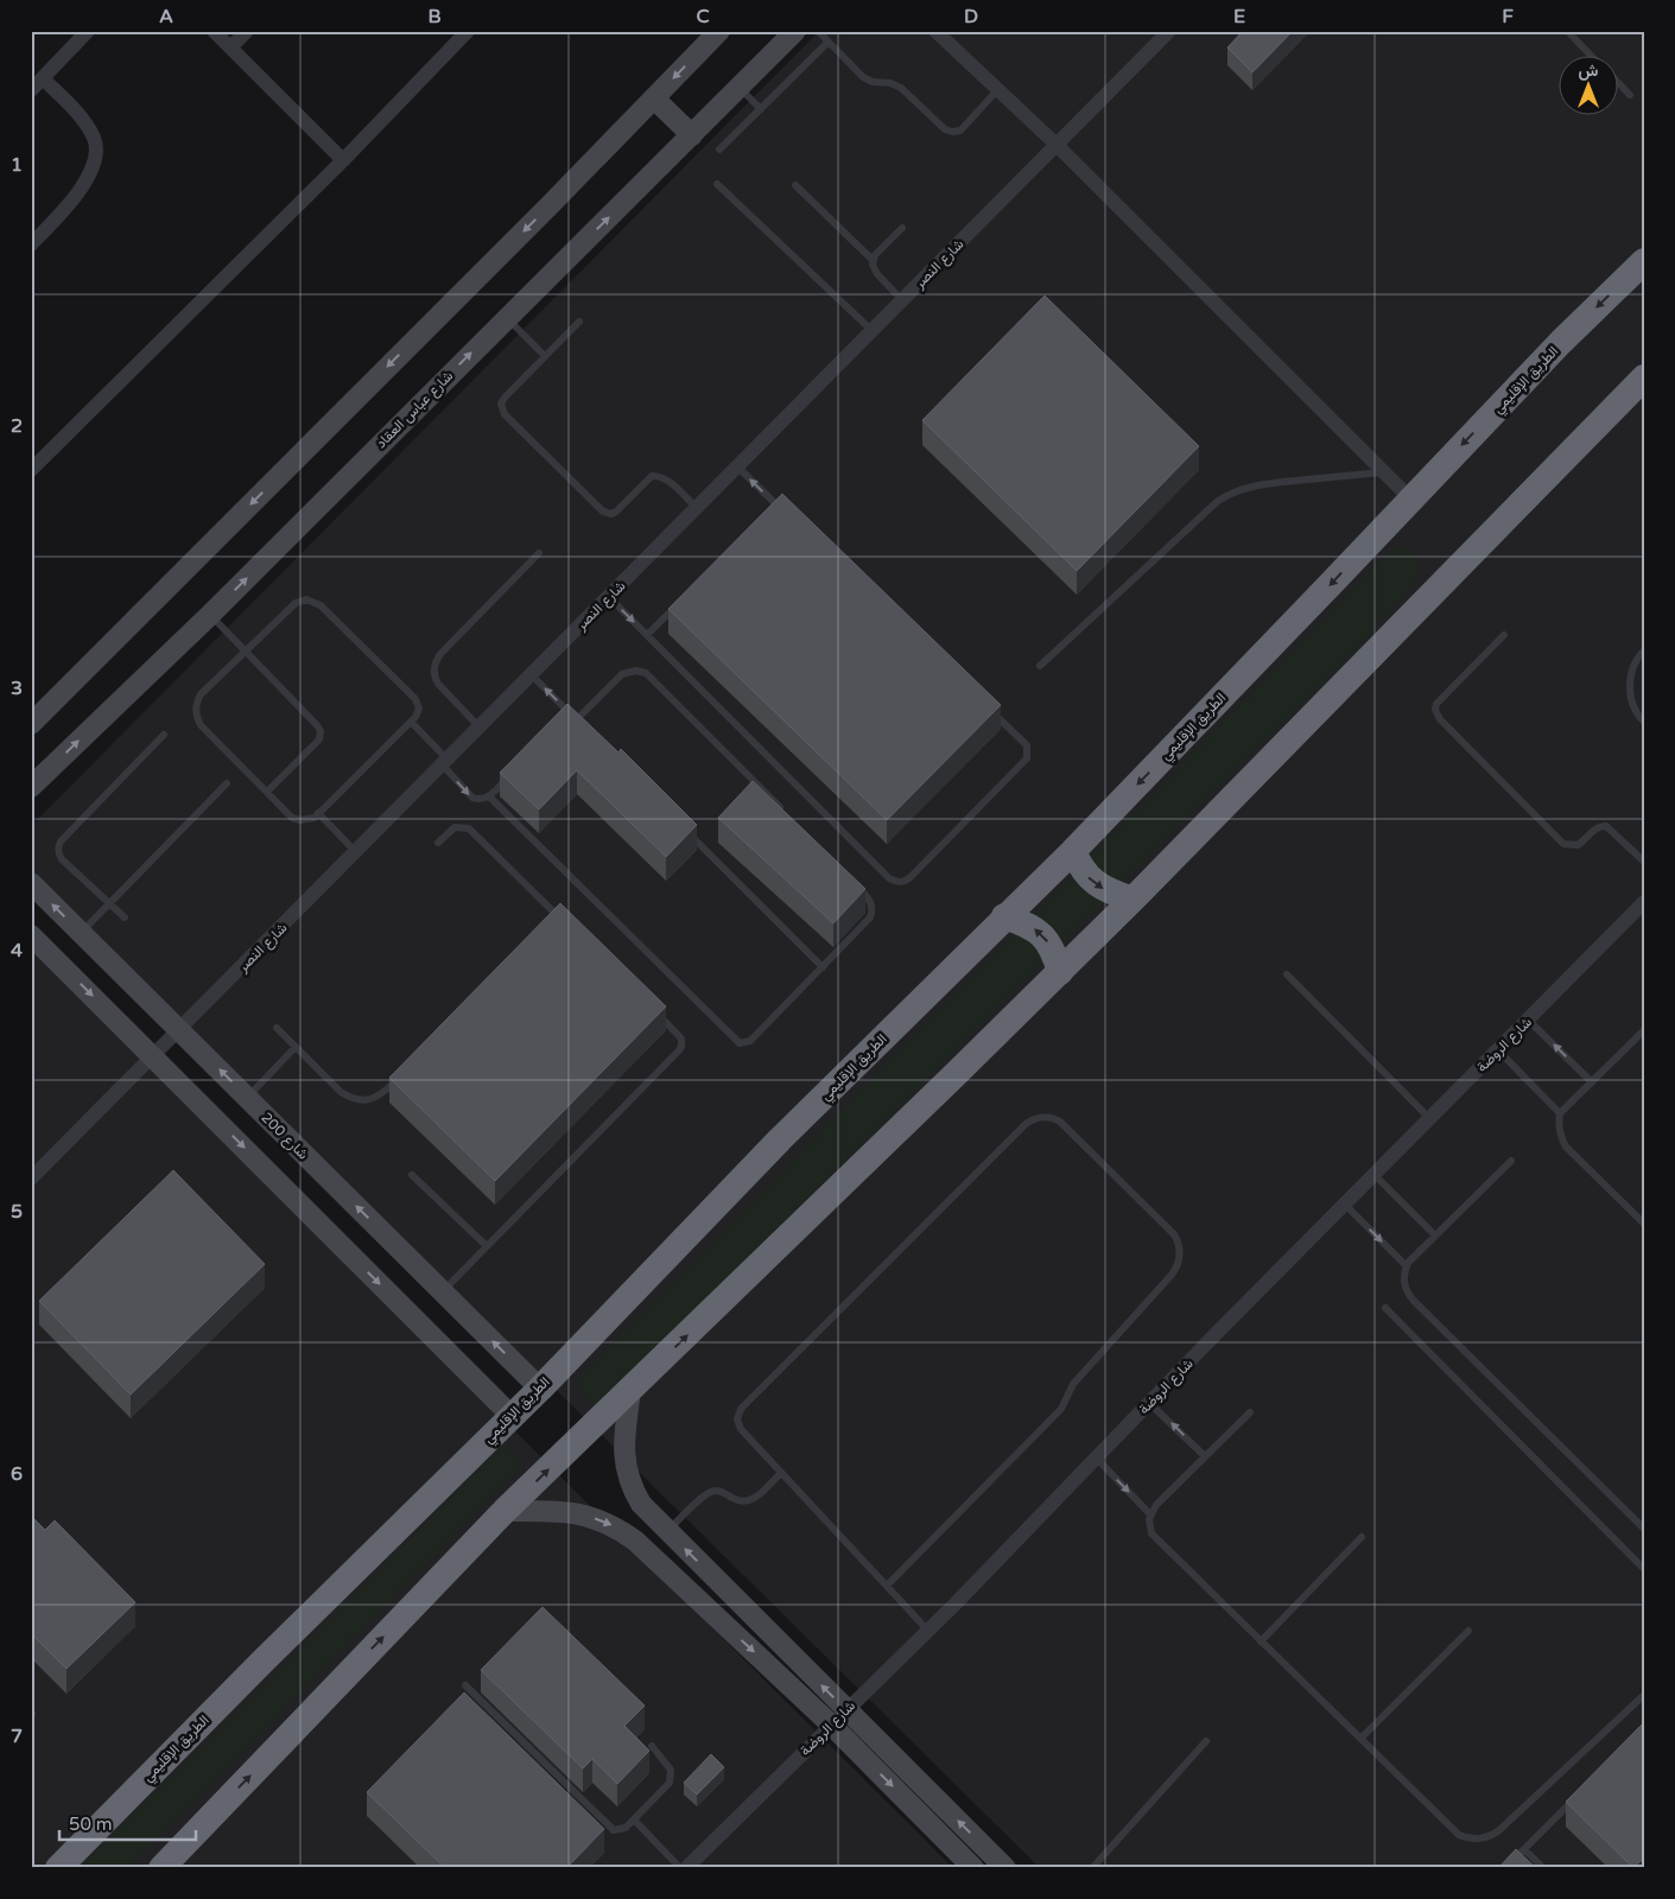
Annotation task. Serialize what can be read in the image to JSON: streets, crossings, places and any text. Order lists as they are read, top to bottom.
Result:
{
  "streets": {
    "highway": ["الطريق الإقليمي"],
    "street": [
      "شارع النصر",
      "شارع عباس العقاد",
      "شارع الروضة",
      "شارع 200"
    ]
  },
  "crossings": [
    ["شارع النصر", "شارع 200"],
    ["الطريق الإقليمي", "شارع 200"]
  ],
  "scale_bar": "50 m",
  "north": "top",
  "grid": {
    "columns": [
      "A",
      "B",
      "C",
      "D",
      "E",
      "F"
    ],
    "rows": [
      "1",
      "2",
      "3",
      "4",
      "5",
      "6",
      "7"
    ]
  }
}
